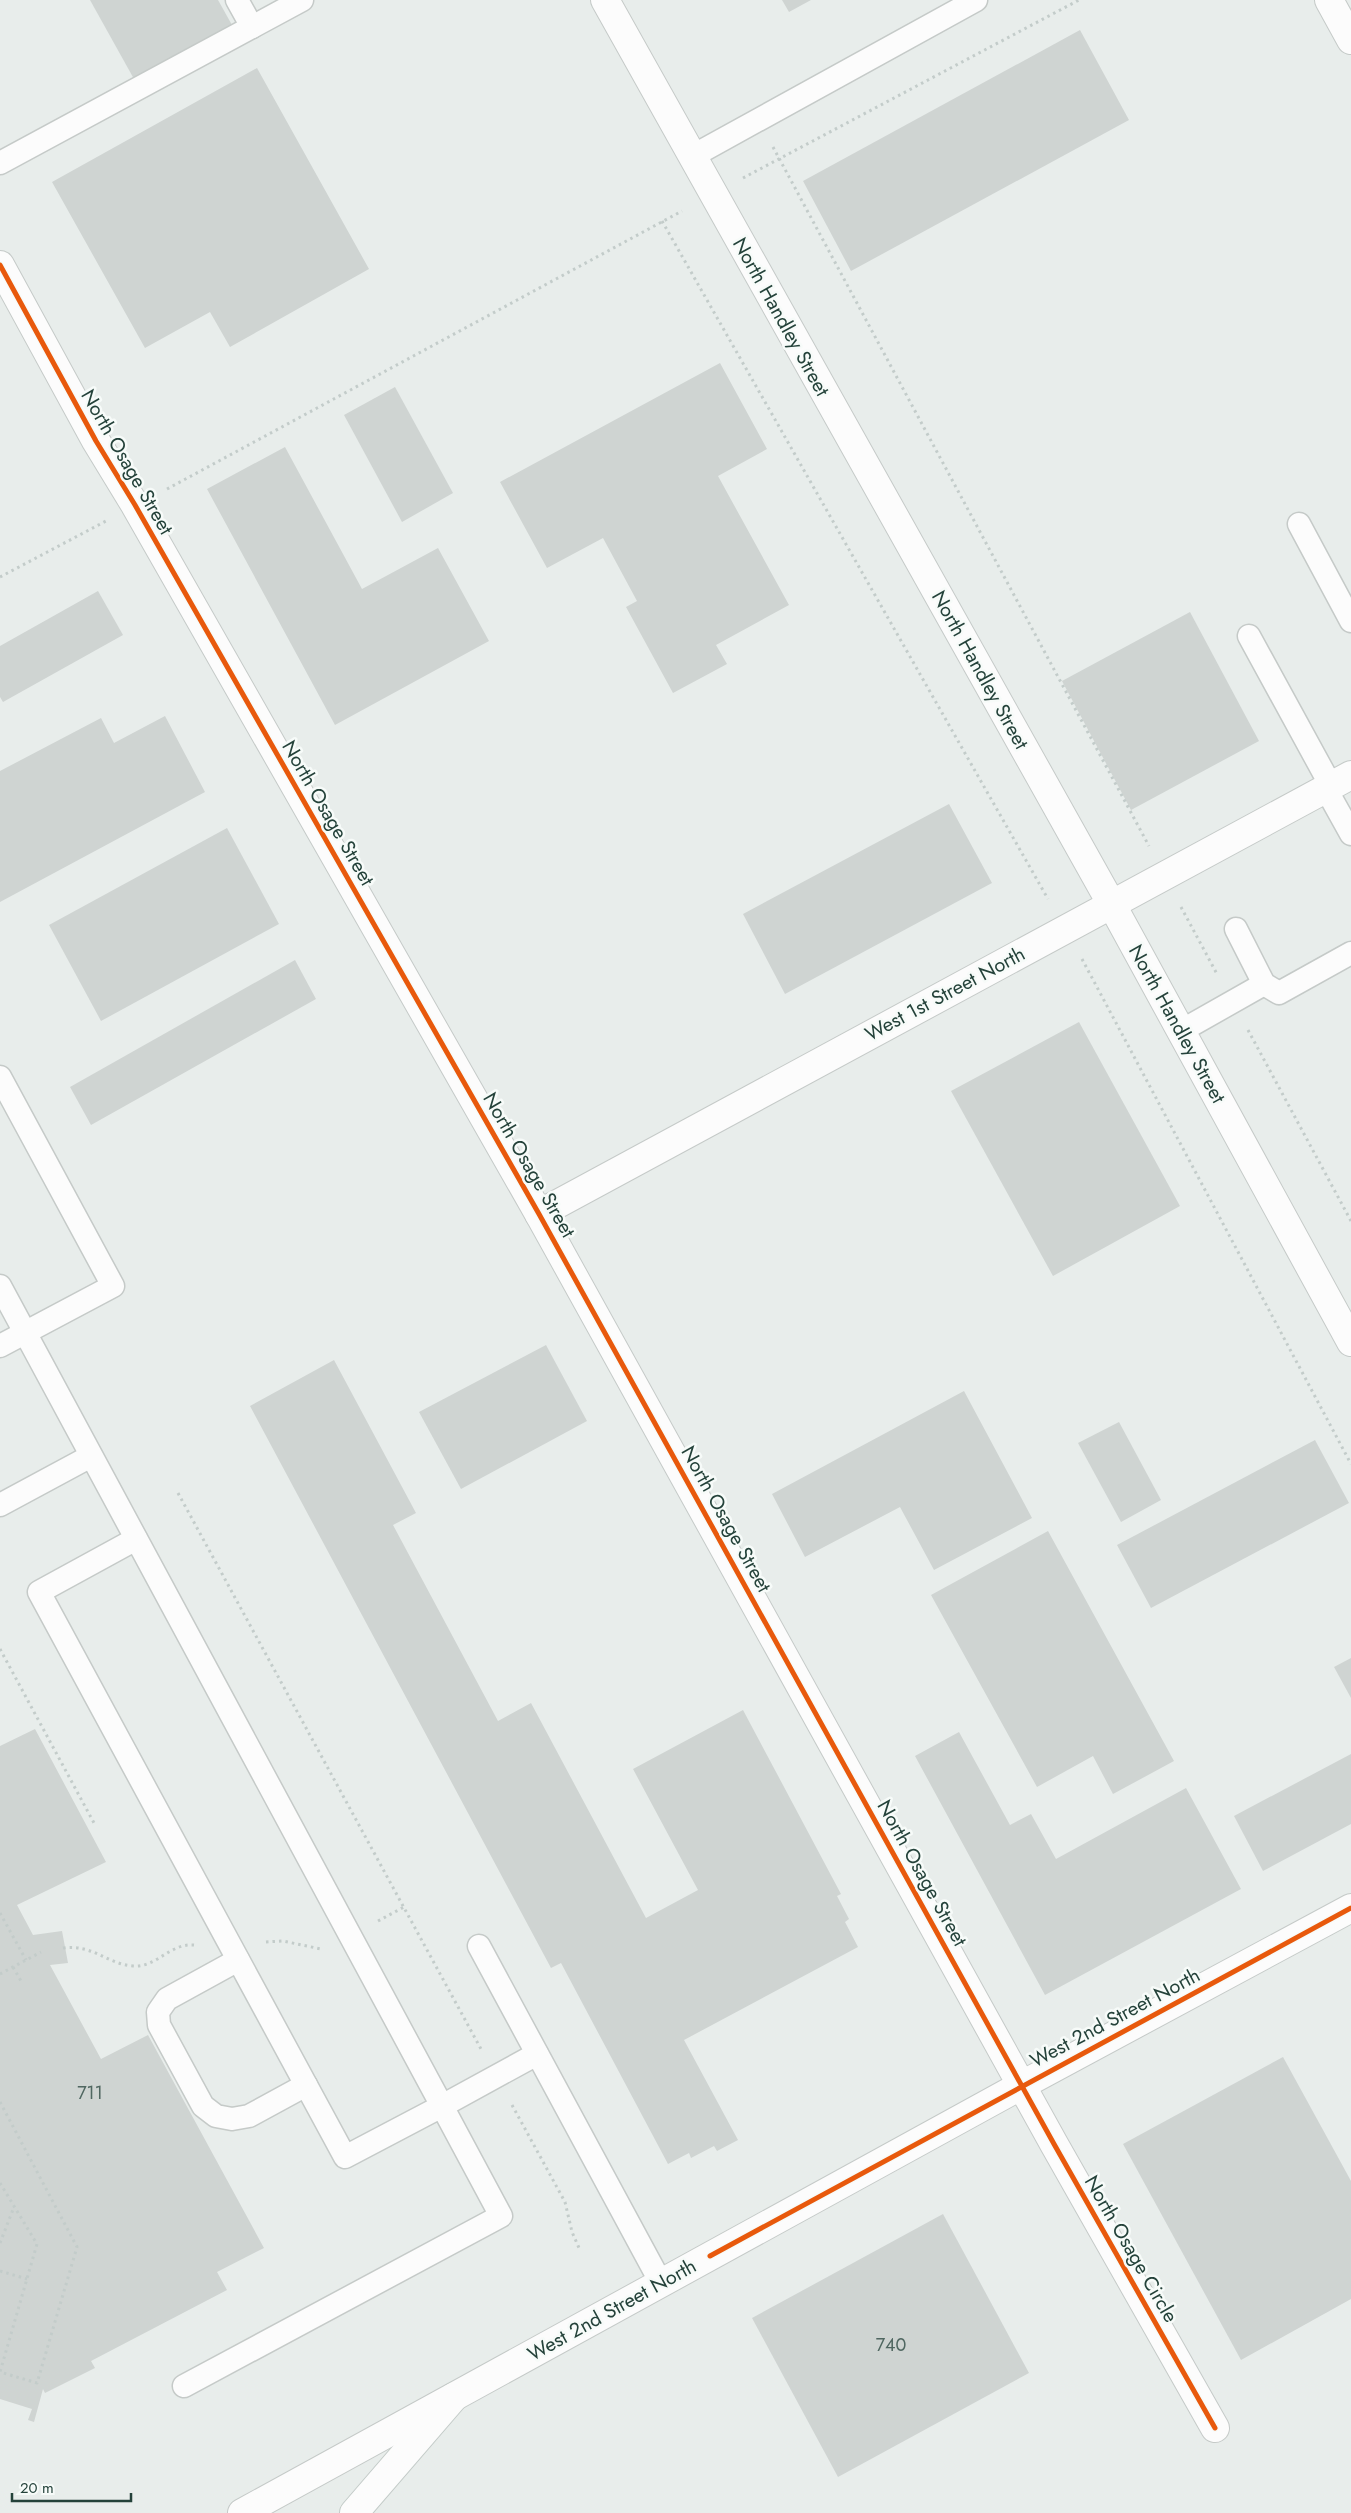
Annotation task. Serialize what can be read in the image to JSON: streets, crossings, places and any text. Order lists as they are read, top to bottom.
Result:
{
  "streets": {
    "street": [
      "North Handley Street",
      "North Osage Street",
      "West 1st Street North",
      "West 2nd Street North",
      "North Osage Circle"
    ]
  },
  "crossings": [
    ["North Handley Street", "West 1st Street North"],
    ["North Osage Street", "West 1st Street North"],
    ["North Osage Street", "West 2nd Street North"],
    ["North Osage Street", "North Osage Circle"],
    ["West 2nd Street North", "North Osage Circle"]
  ],
  "house_numbers": ["711", "740"],
  "scale_bar": "20 m"
}
